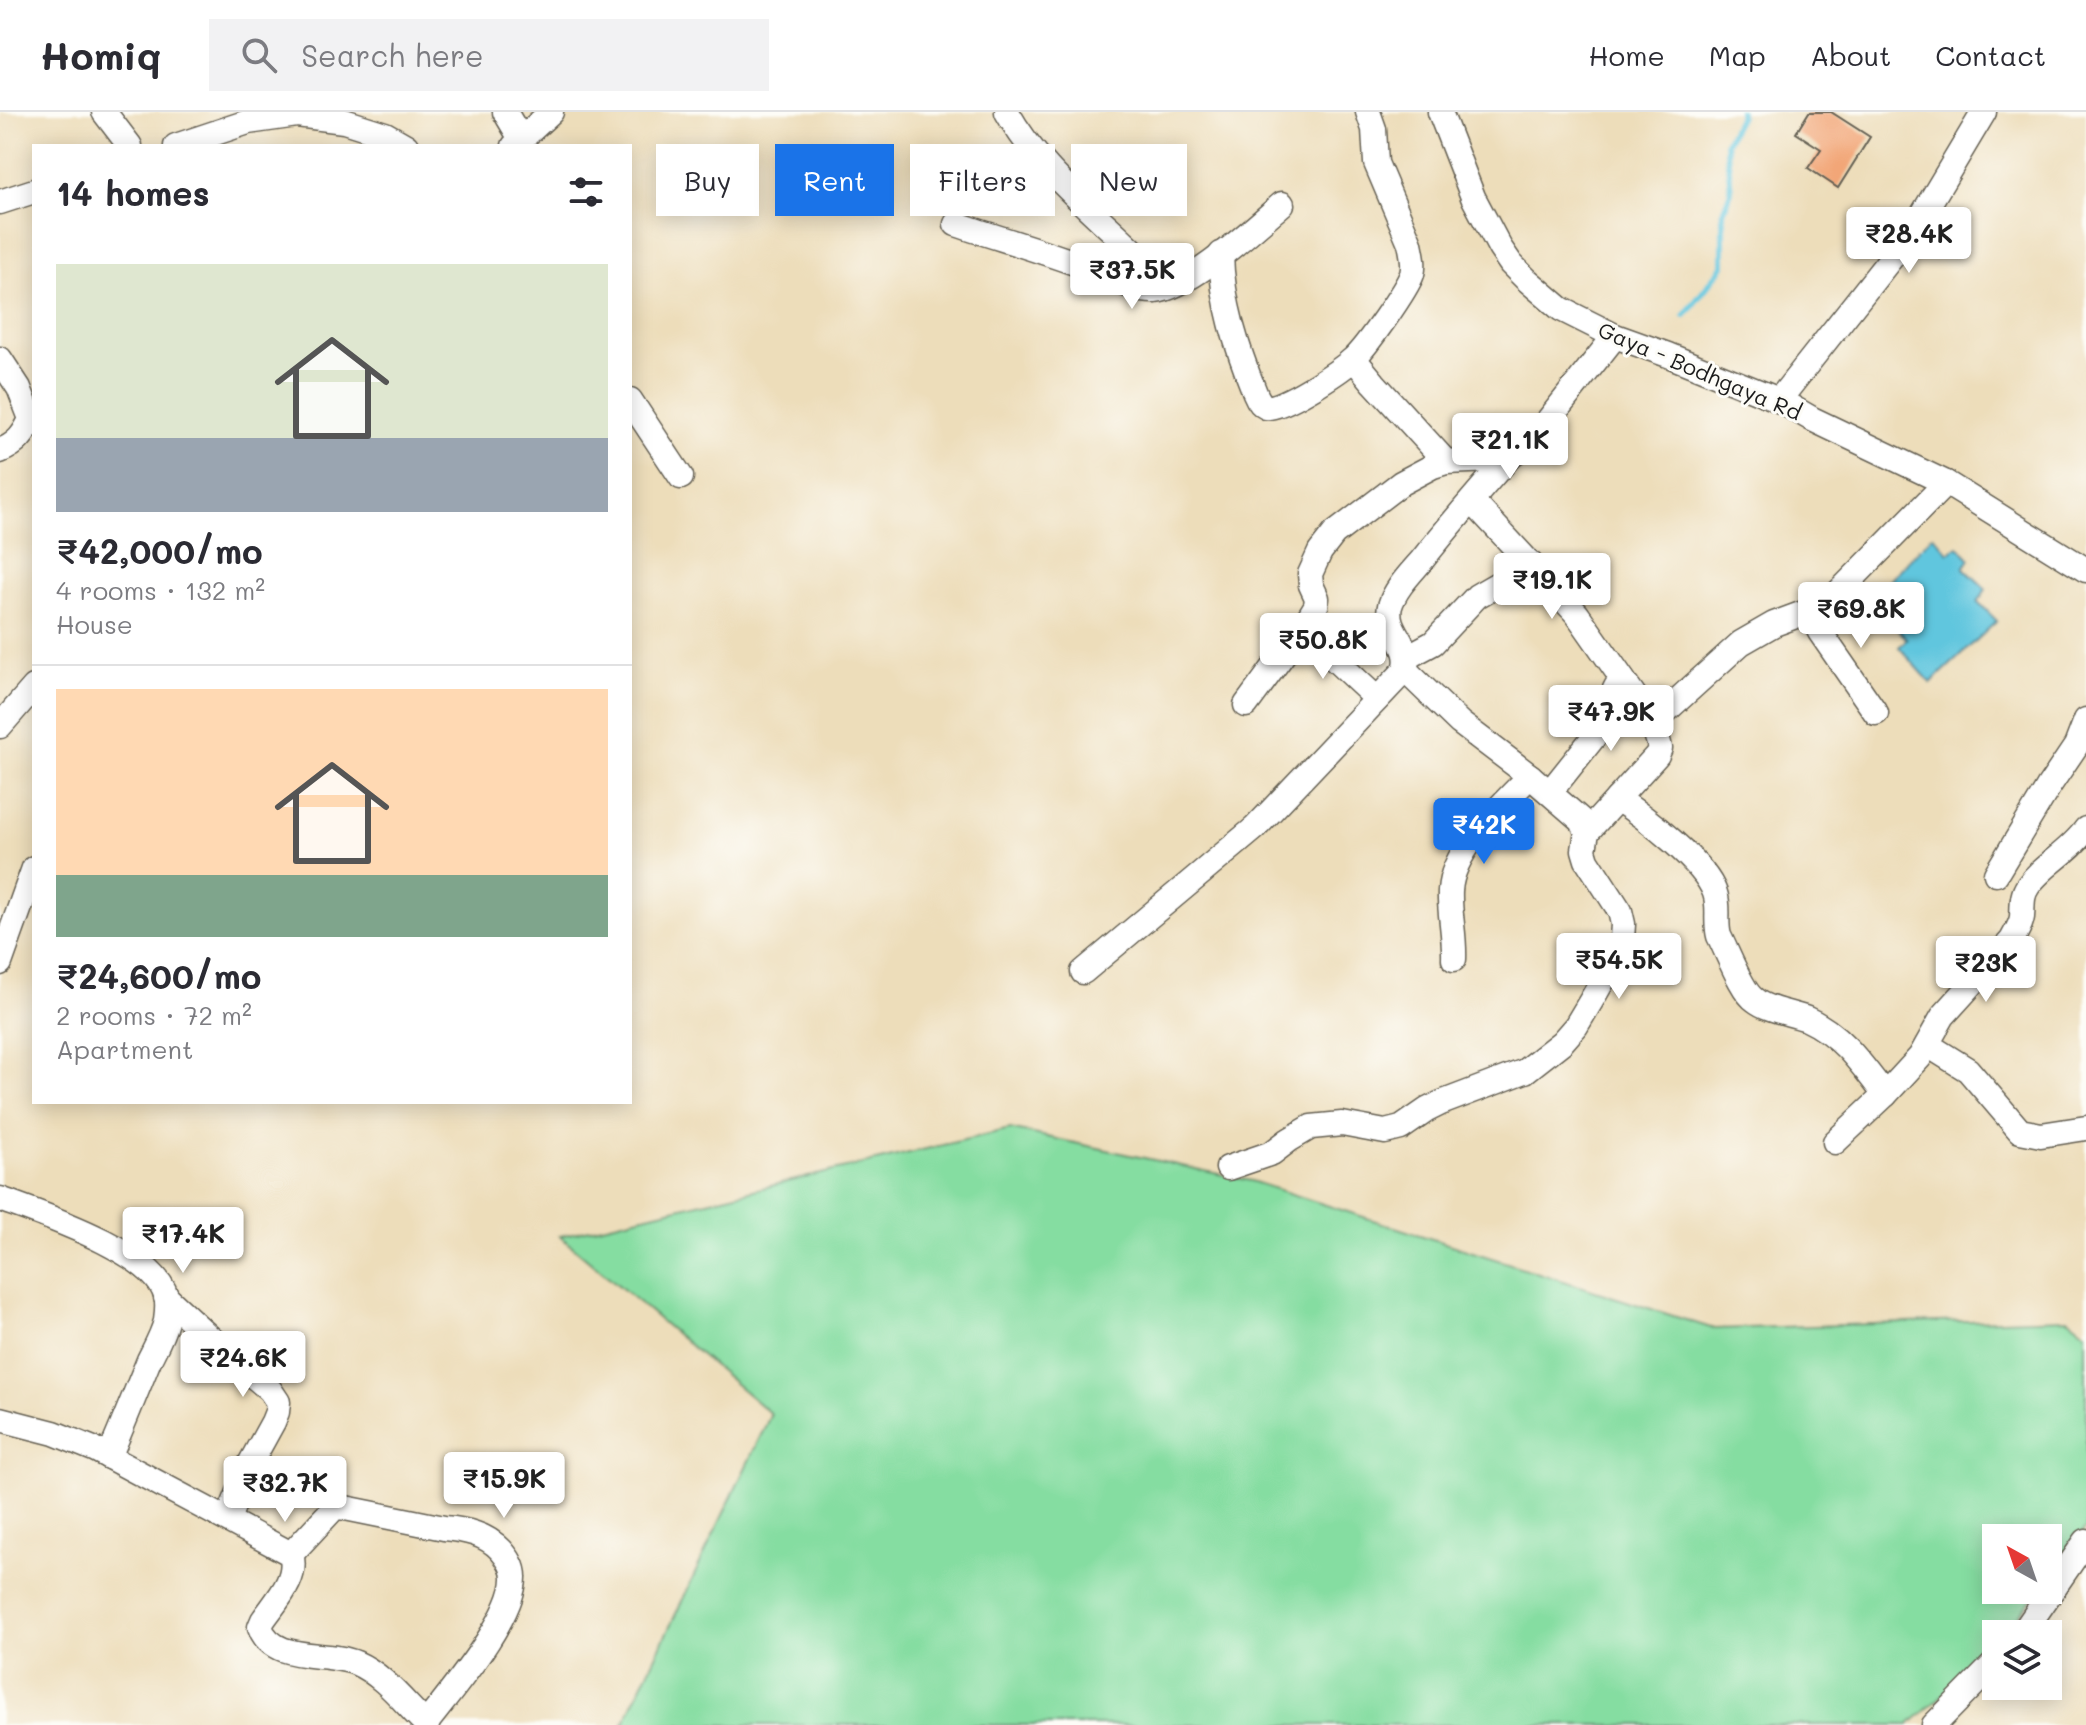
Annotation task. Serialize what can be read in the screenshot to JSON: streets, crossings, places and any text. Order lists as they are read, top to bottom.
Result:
{
  "streets": {
    "street": ["Gaya - Bodhgaya Rd"]
  },
  "north": "top left",
  "page": {
    "header": "Homiq",
    "search": "Search here",
    "nav": [
      "Home",
      "Map",
      "About",
      "Contact"
    ],
    "chip": [
      "Buy",
      "Rent",
      "Filters",
      "New"
    ],
    "heading": "14 homes",
    "price": [
      "₹28.4K",
      "₹37.5K",
      "₹21.1K",
      "₹19.1K",
      "₹69.8K",
      "₹50.8K",
      "₹47.9K",
      "₹42K",
      "₹54.5K",
      "₹23K",
      "₹17.4K",
      "₹24.6K",
      "₹15.9K",
      "₹32.7K"
    ],
    "list": [
      {
        "name": "₹42,000/mo",
        "note": "4 rooms · 132 m² · House"
      },
      {
        "name": "₹24,600/mo",
        "note": "2 rooms · 72 m² · Apartment"
      }
    ]
  }
}
